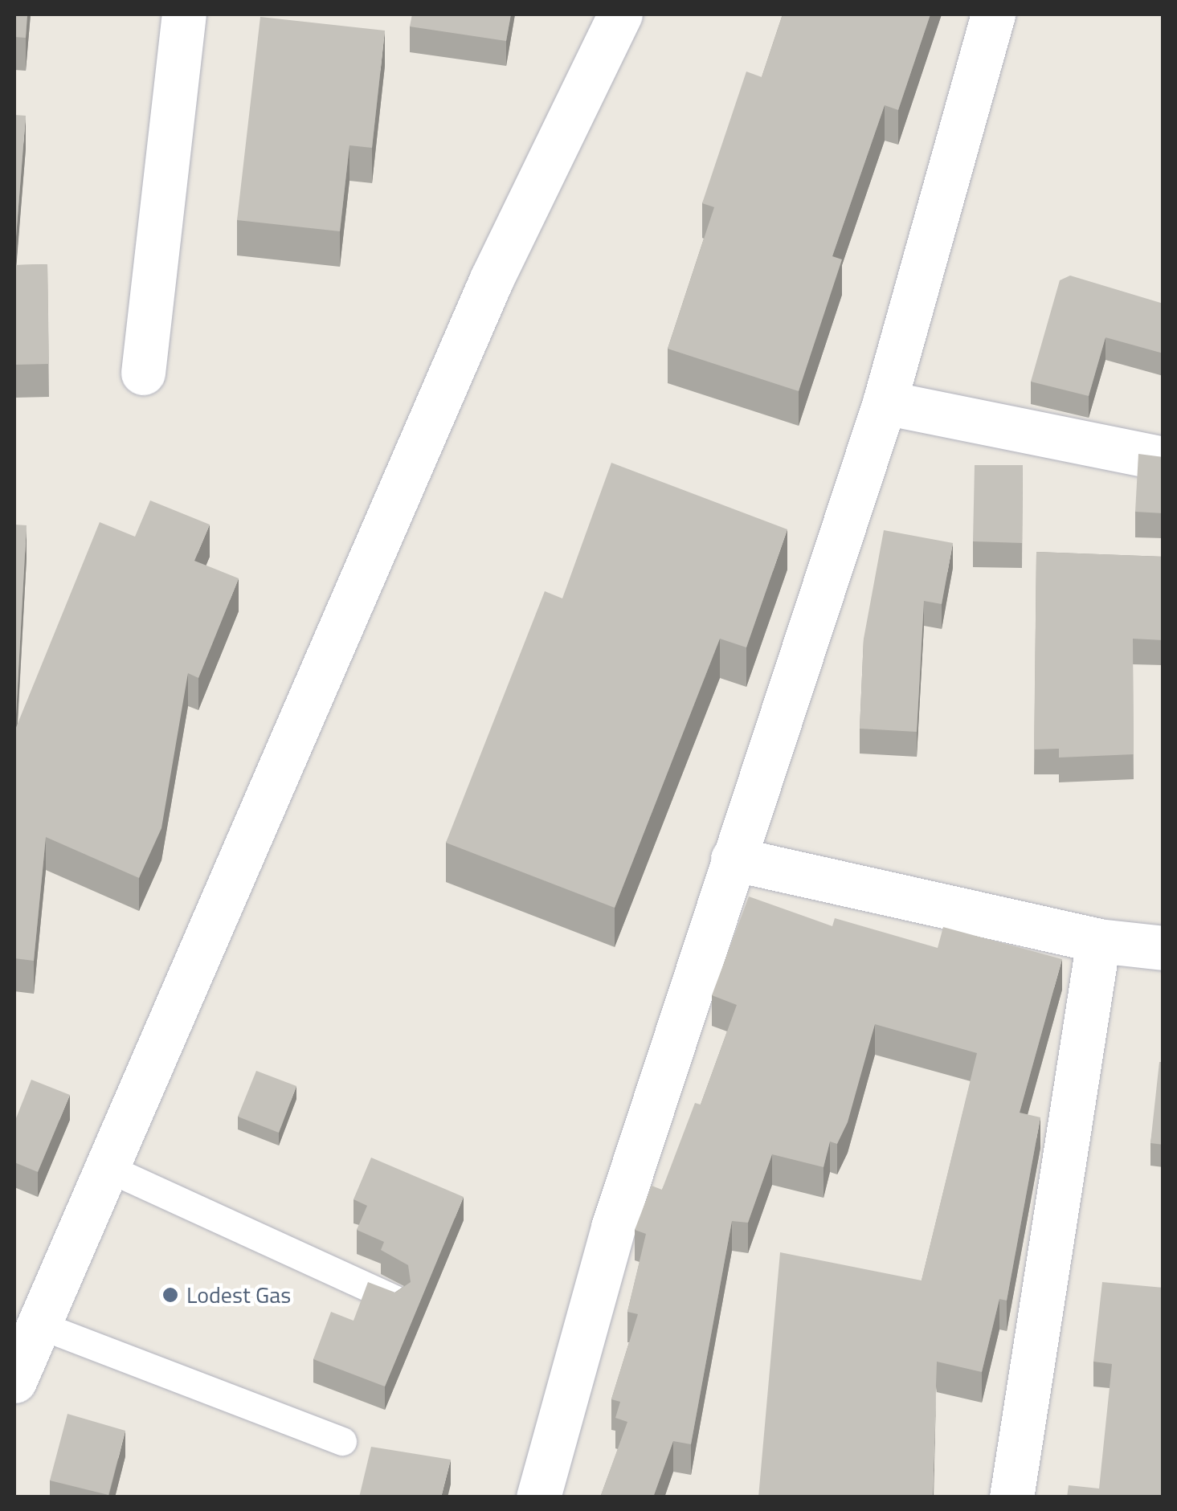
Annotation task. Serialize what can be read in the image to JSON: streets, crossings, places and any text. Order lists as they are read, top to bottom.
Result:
{
  "places": ["Lodest Gas"]
}
